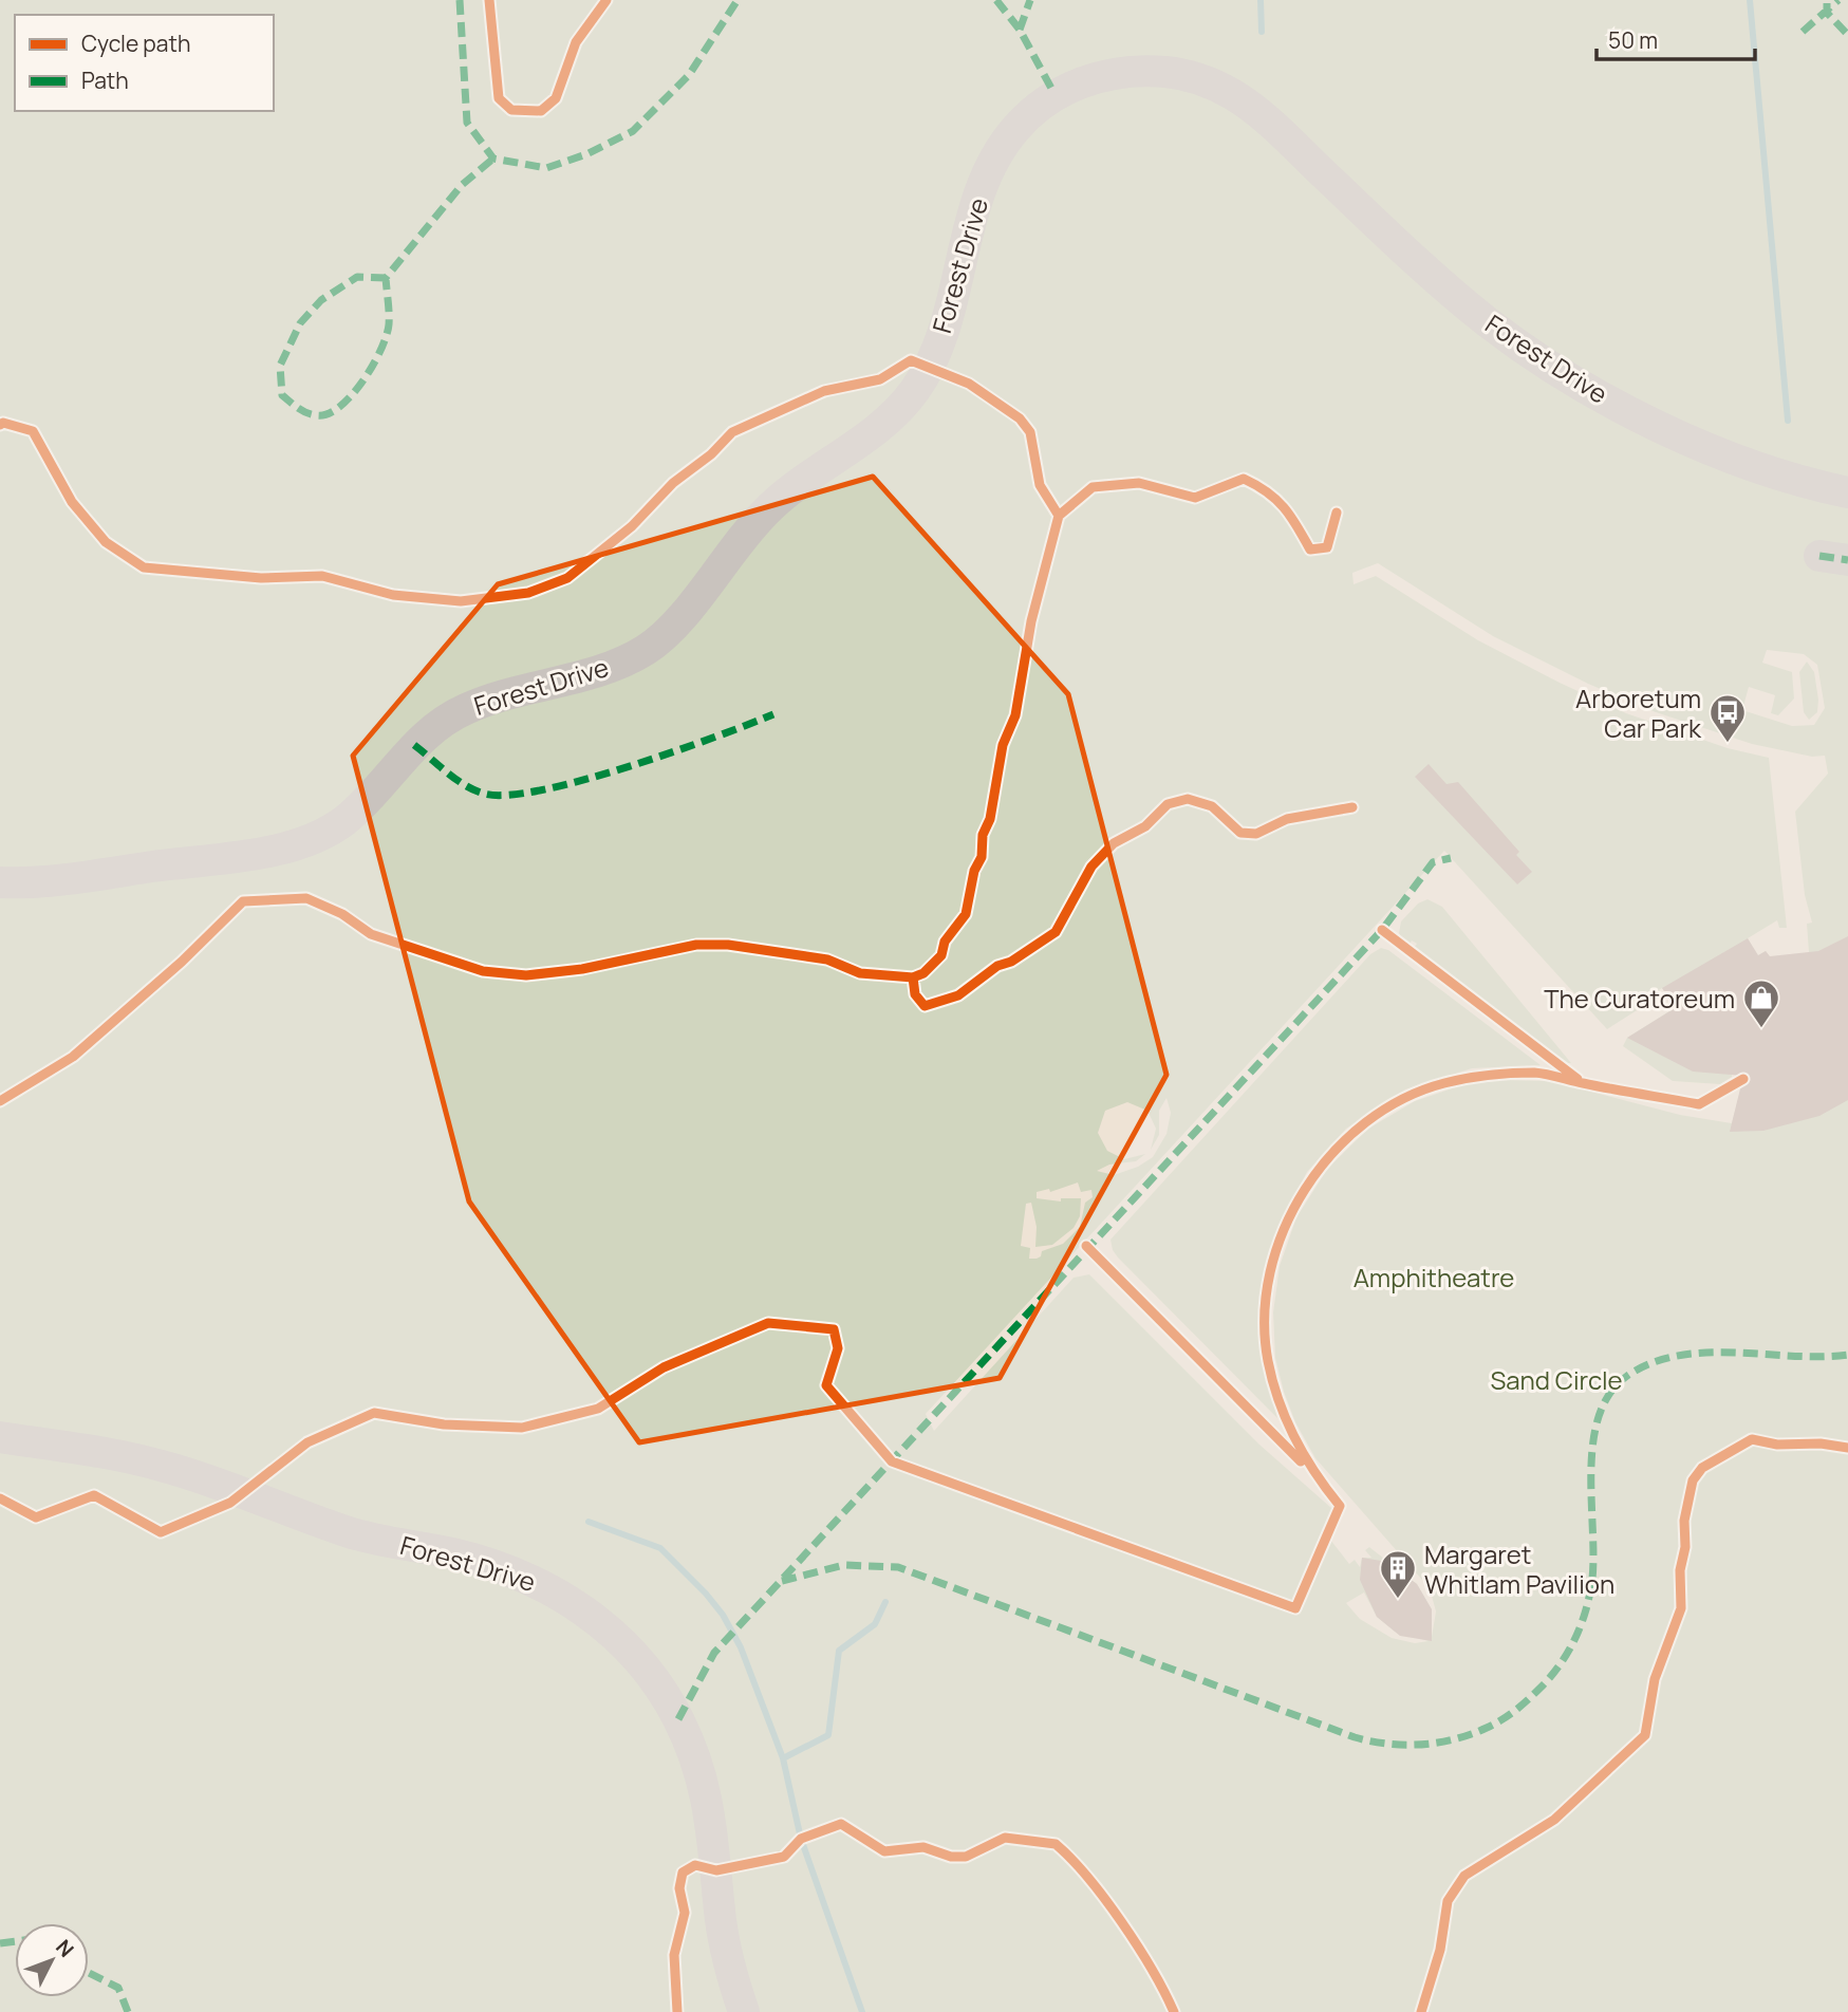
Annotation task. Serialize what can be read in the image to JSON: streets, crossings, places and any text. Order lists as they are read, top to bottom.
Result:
{
  "streets": {
    "street": ["Forest Drive"]
  },
  "parks": ["Amphitheatre", "Sand Circle"],
  "places": {
    "bus stop": ["Arboretum Car Park"],
    "shop": ["The Curatoreum"],
    "building": ["Margaret Whitlam Pavilion"]
  },
  "legend": ["Cycle path", "Path"],
  "scale_bar": "50 m",
  "north": "top right"
}
